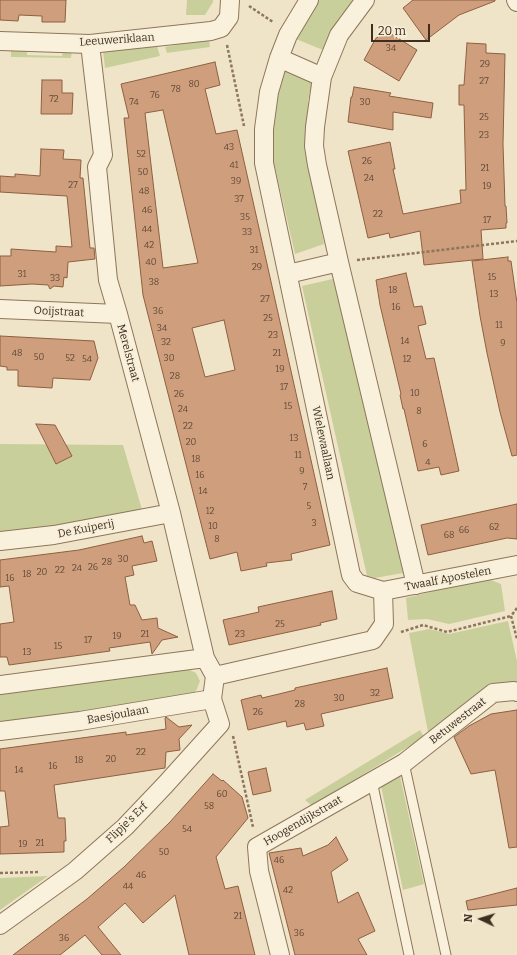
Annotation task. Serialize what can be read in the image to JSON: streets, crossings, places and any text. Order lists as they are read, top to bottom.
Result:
{
  "streets": {
    "street": [
      "Leeuweriklaan",
      "Ooijstraat",
      "Merelstraat",
      "Wielewaallaan",
      "De Kuiperij",
      "Twaalf Apostelen",
      "Baesjoulaan",
      "Betuwestraat",
      "Hoogendijkstraat",
      "Flipje's Erf"
    ]
  },
  "crossings": [
    ["Leeuweriklaan", "Merelstraat"],
    ["Ooijstraat", "Merelstraat"],
    ["Merelstraat", "De Kuiperij"],
    ["Wielewaallaan", "Twaalf Apostelen"],
    ["Betuwestraat", "Hoogendijkstraat"]
  ],
  "house_numbers": [
    "34",
    "29",
    "27",
    "80",
    "78",
    "76",
    "72",
    "74",
    "30",
    "25",
    "23",
    "43",
    "52",
    "26",
    "41",
    "21",
    "50",
    "24",
    "39",
    "27",
    "19",
    "48",
    "37",
    "46",
    "22",
    "35",
    "17",
    "44",
    "33",
    "42",
    "31",
    "40",
    "29",
    "31",
    "15",
    "33",
    "38",
    "18",
    "13",
    "27",
    "16",
    "36",
    "25",
    "11",
    "34",
    "23",
    "14",
    "32",
    "9",
    "48",
    "21",
    "50",
    "52",
    "30",
    "54",
    "12",
    "19",
    "28",
    "17",
    "10",
    "26",
    "15",
    "24",
    "8",
    "22",
    "13",
    "20",
    "6",
    "11",
    "18",
    "4",
    "9",
    "16",
    "7",
    "14",
    "5",
    "12",
    "3",
    "10",
    "62",
    "66",
    "68",
    "8",
    "30",
    "28",
    "26",
    "24",
    "22",
    "20",
    "18",
    "16",
    "25",
    "21",
    "23",
    "19",
    "17",
    "15",
    "13",
    "32",
    "30",
    "28",
    "26",
    "22",
    "20",
    "18",
    "16",
    "14",
    "60",
    "58",
    "54",
    "21",
    "19",
    "50",
    "46",
    "46",
    "44",
    "42",
    "21",
    "36",
    "36"
  ],
  "scale_bar": "20 m",
  "north": "left"
}
